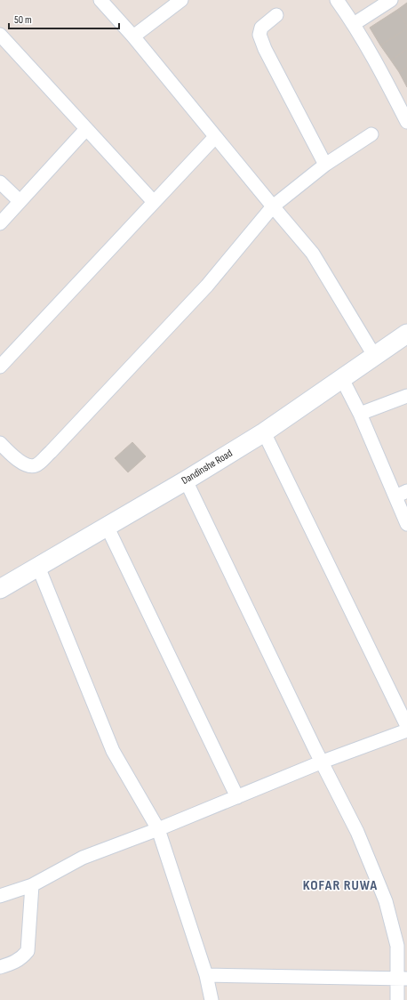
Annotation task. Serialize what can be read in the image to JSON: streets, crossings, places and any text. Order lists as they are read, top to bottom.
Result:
{
  "streets": {
    "street": ["Dandinshe Road"]
  },
  "districts": ["KOFAR RUWA"],
  "scale_bar": "50 m"
}
